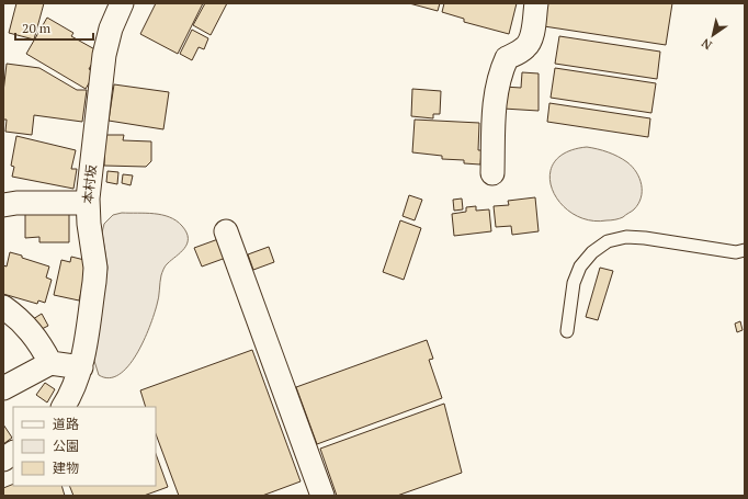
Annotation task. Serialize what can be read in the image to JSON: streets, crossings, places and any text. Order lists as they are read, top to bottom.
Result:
{
  "streets": {
    "street": ["本村坂"]
  },
  "legend": ["道路", "公園", "建物"],
  "scale_bar": "20 m",
  "north": "bottom left"
}
